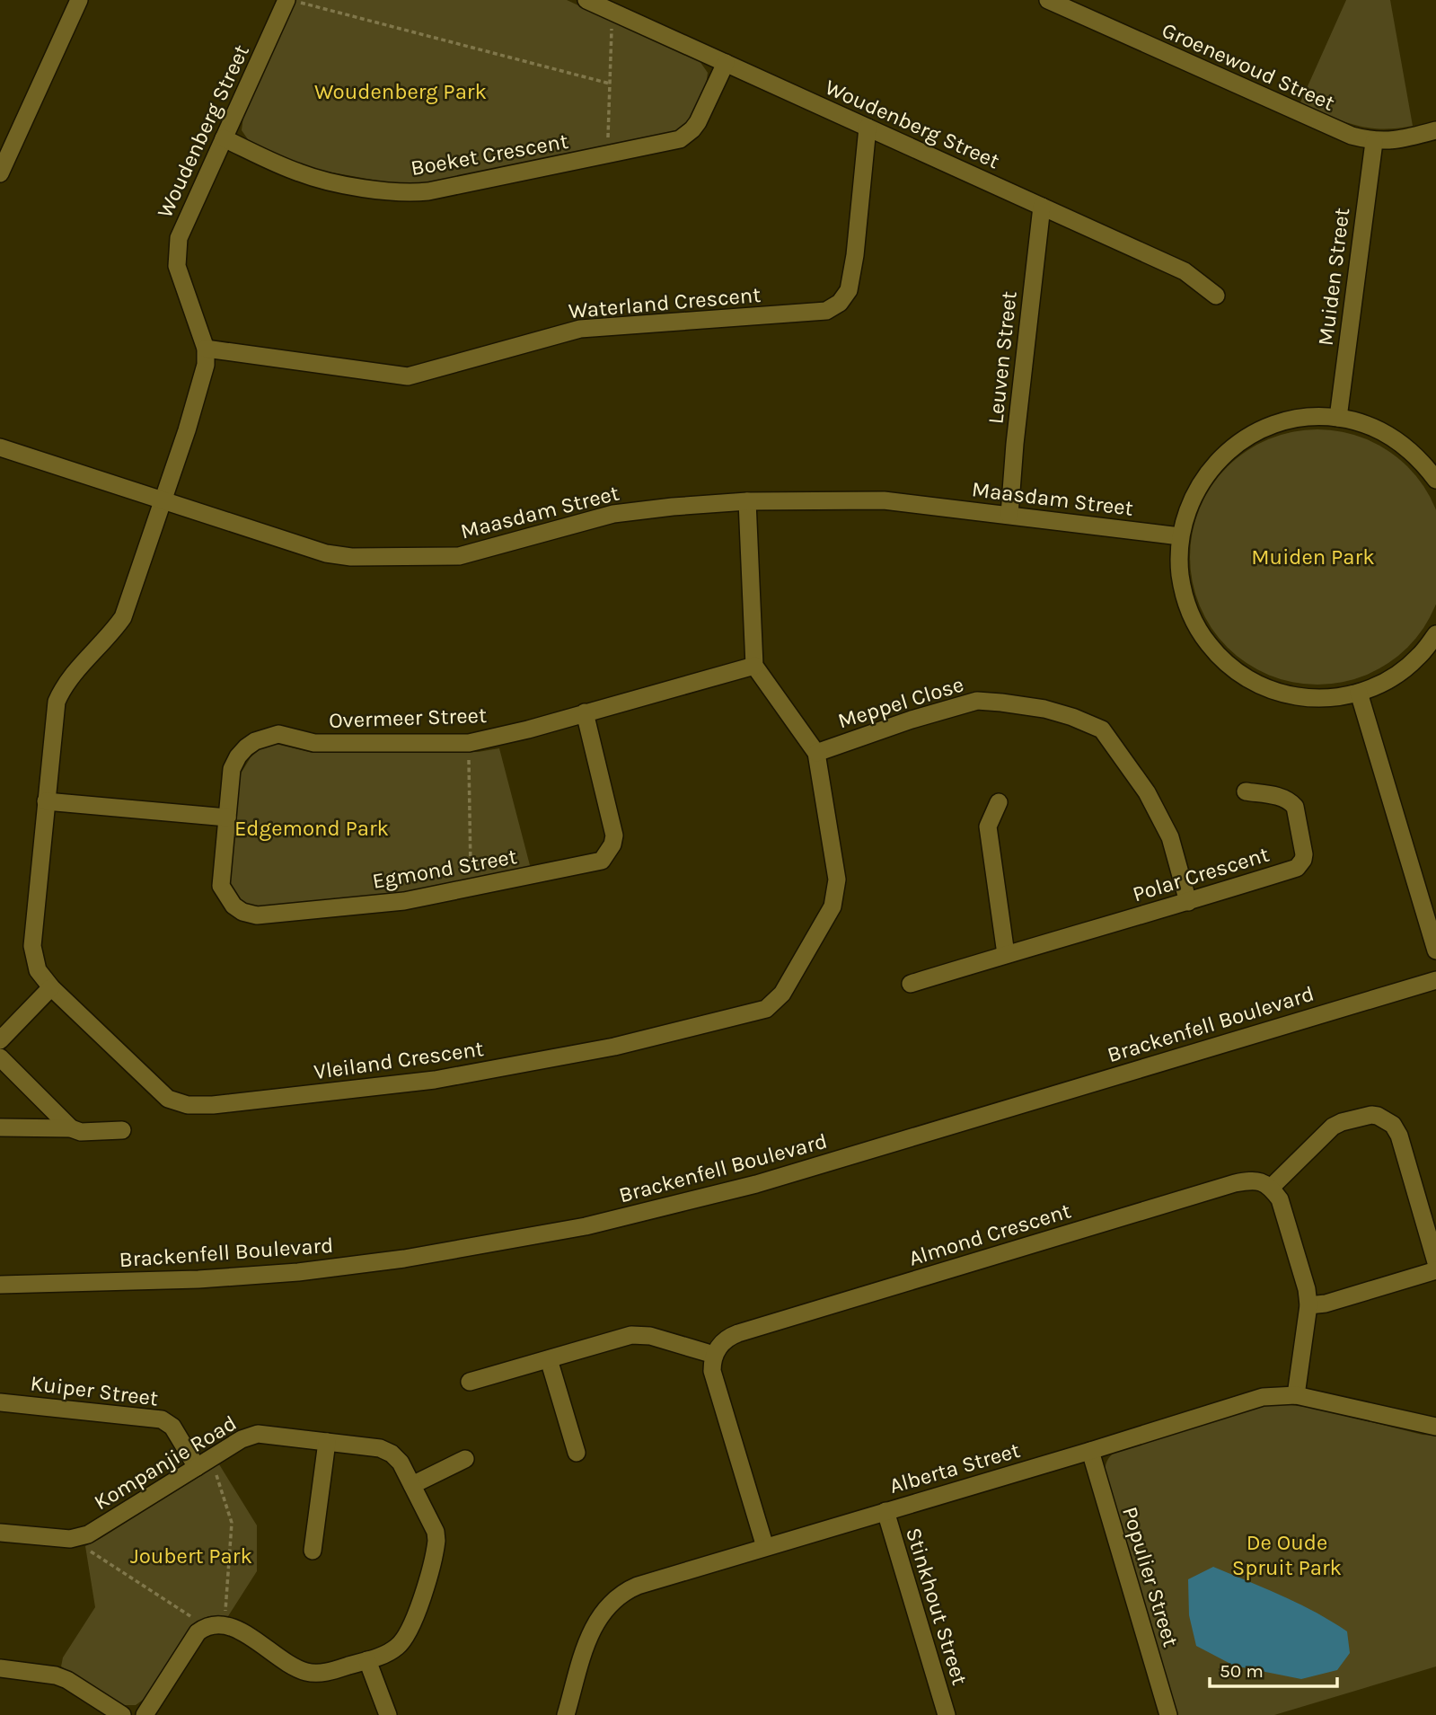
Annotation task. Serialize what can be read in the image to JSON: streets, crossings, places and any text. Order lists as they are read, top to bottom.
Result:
{
  "streets": {
    "street": [
      "Groenewoud Street",
      "Woudenberg Street",
      "Boeket Crescent",
      "Muiden Street",
      "Waterland Crescent",
      "Leuven Street",
      "Maasdam Street",
      "Meppel Close",
      "Overmeer Street",
      "Egmond Street",
      "Polar Crescent",
      "Brackenfell Boulevard",
      "Vleiland Crescent",
      "Almond Crescent",
      "Kuiper Street",
      "Kompanjie Road",
      "Alberta Street",
      "Populier Street",
      "Stinkhout Street"
    ]
  },
  "crossings": [
    ["Groenewoud Street", "Muiden Street"],
    ["Woudenberg Street", "Boeket Crescent"],
    ["Woudenberg Street", "Waterland Crescent"],
    ["Woudenberg Street", "Leuven Street"],
    ["Woudenberg Street", "Maasdam Street"],
    ["Woudenberg Street", "Vleiland Crescent"],
    ["Leuven Street", "Maasdam Street"],
    ["Maasdam Street", "Vleiland Crescent"],
    ["Meppel Close", "Polar Crescent"],
    ["Meppel Close", "Vleiland Crescent"],
    ["Overmeer Street", "Egmond Street"],
    ["Overmeer Street", "Vleiland Crescent"],
    ["Kuiper Street", "Kompanjie Road"],
    ["Alberta Street", "Populier Street"],
    ["Alberta Street", "Stinkhout Street"]
  ],
  "parks": [
    "Woudenberg Park",
    "Muiden Park",
    "Edgemond Park",
    "De Oude Spruit Park",
    "Joubert Park"
  ],
  "scale_bar": "50 m"
}
